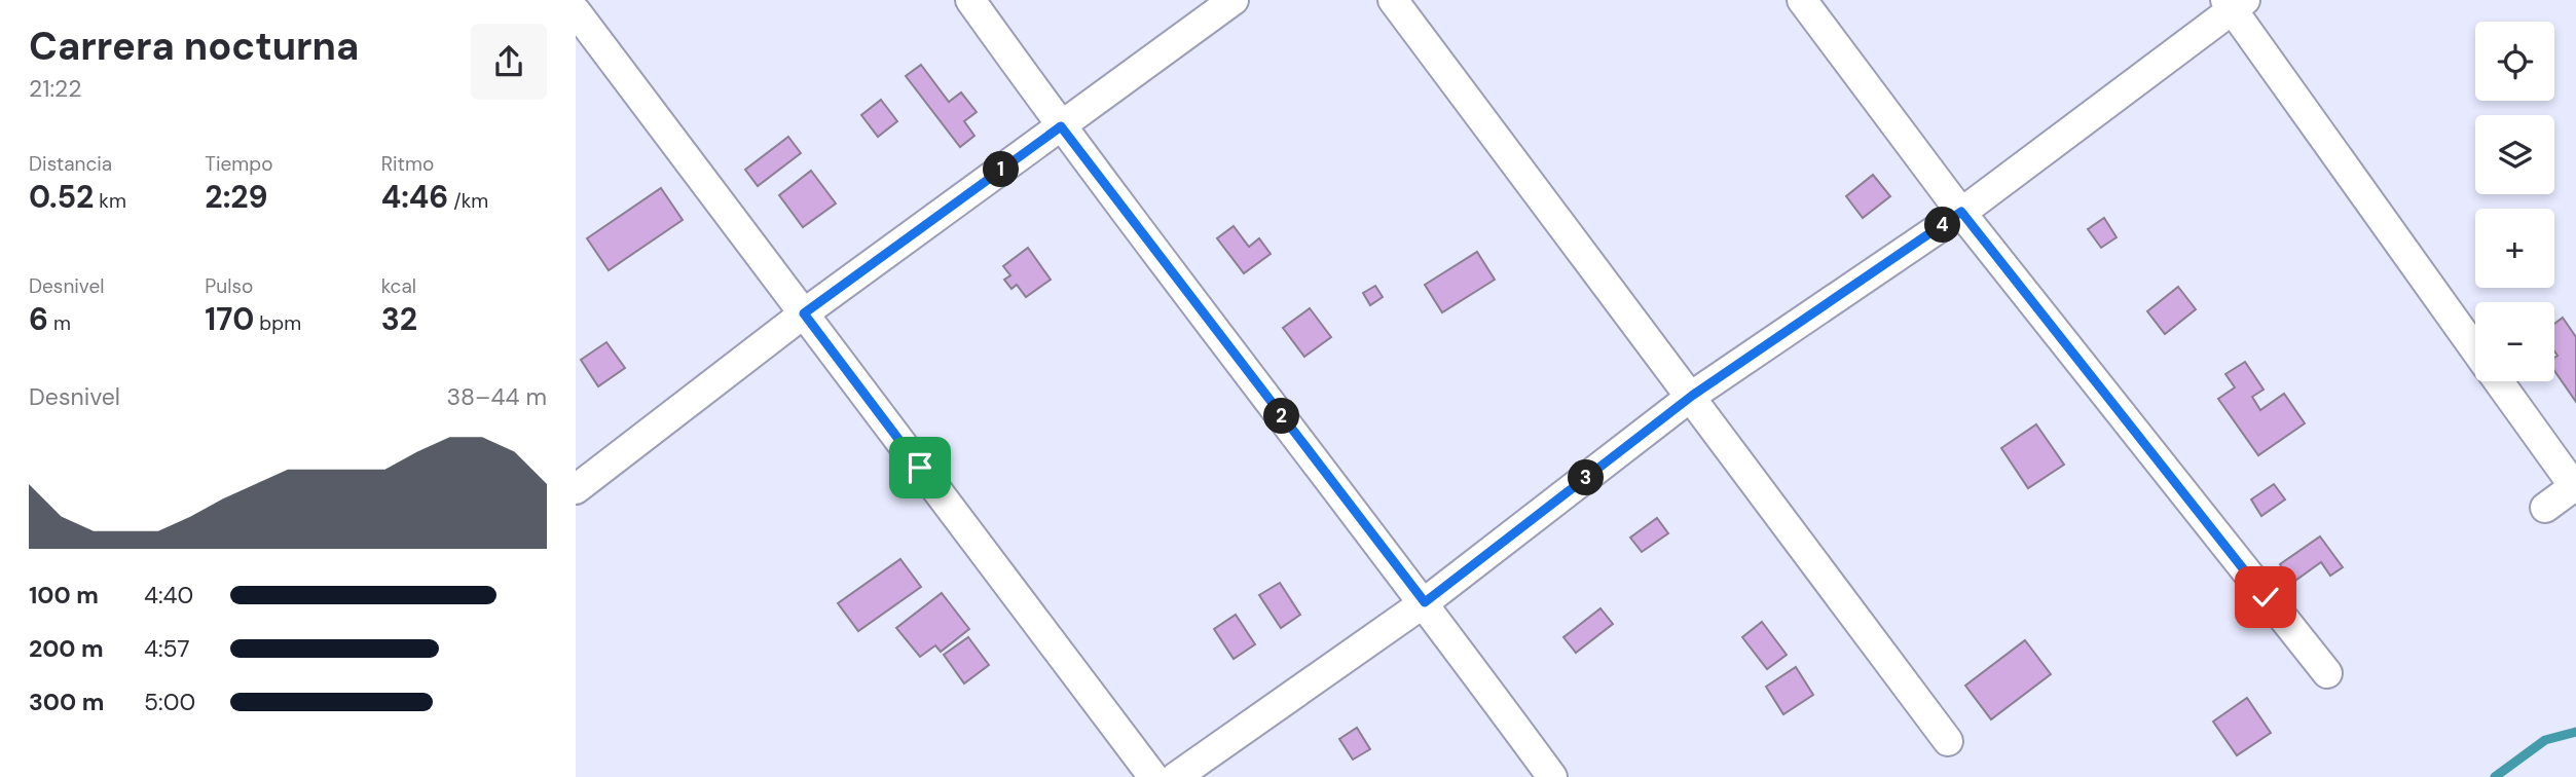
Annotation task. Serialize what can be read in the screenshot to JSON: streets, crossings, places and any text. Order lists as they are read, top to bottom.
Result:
{
  "page": {
    "heading": ["Carrera nocturna", "21:22"],
    "map_buttons": ["+", "−"],
    "stats": [
      ["Distancia", "0.52 km"],
      ["Tiempo", "2:29"],
      ["Ritmo", "4:46 /km"],
      ["Desnivel", "6 m"],
      ["Pulso", "170 bpm"],
      ["kcal", "32"]
    ],
    "pins": [
      "1",
      "4",
      "2",
      "3"
    ],
    "chart": ["Desnivel", "38–44 m"],
    "list": [
      {
        "name": "100 m",
        "note": "4:40"
      },
      {
        "name": "200 m",
        "note": "4:57"
      },
      {
        "name": "300 m",
        "note": "5:00"
      }
    ]
  }
}
